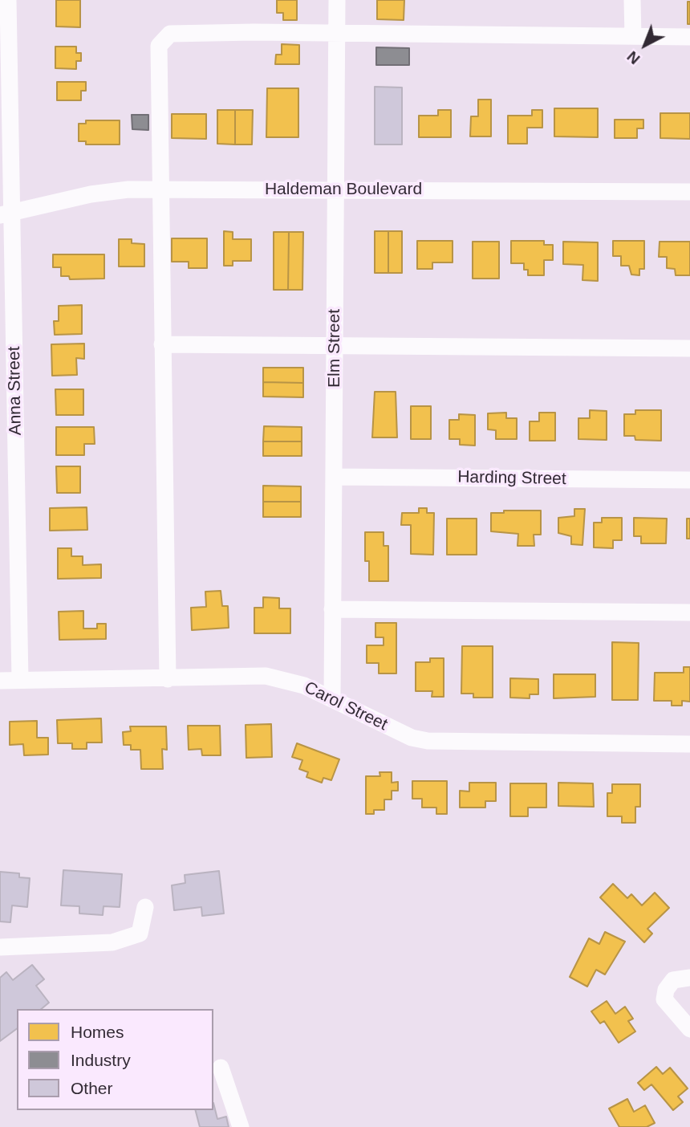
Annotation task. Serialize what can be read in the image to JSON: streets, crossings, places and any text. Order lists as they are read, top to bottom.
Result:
{
  "streets": {
    "street": [
      "Haldeman Boulevard",
      "Elm Street",
      "Anna Street",
      "Harding Street",
      "Carol Street"
    ]
  },
  "crossings": [
    ["Haldeman Boulevard", "Elm Street"],
    ["Haldeman Boulevard", "Anna Street"],
    ["Elm Street", "Harding Street"],
    ["Elm Street", "Carol Street"],
    ["Anna Street", "Carol Street"]
  ],
  "legend": ["Homes", "Industry", "Other"],
  "north": "bottom left"
}
